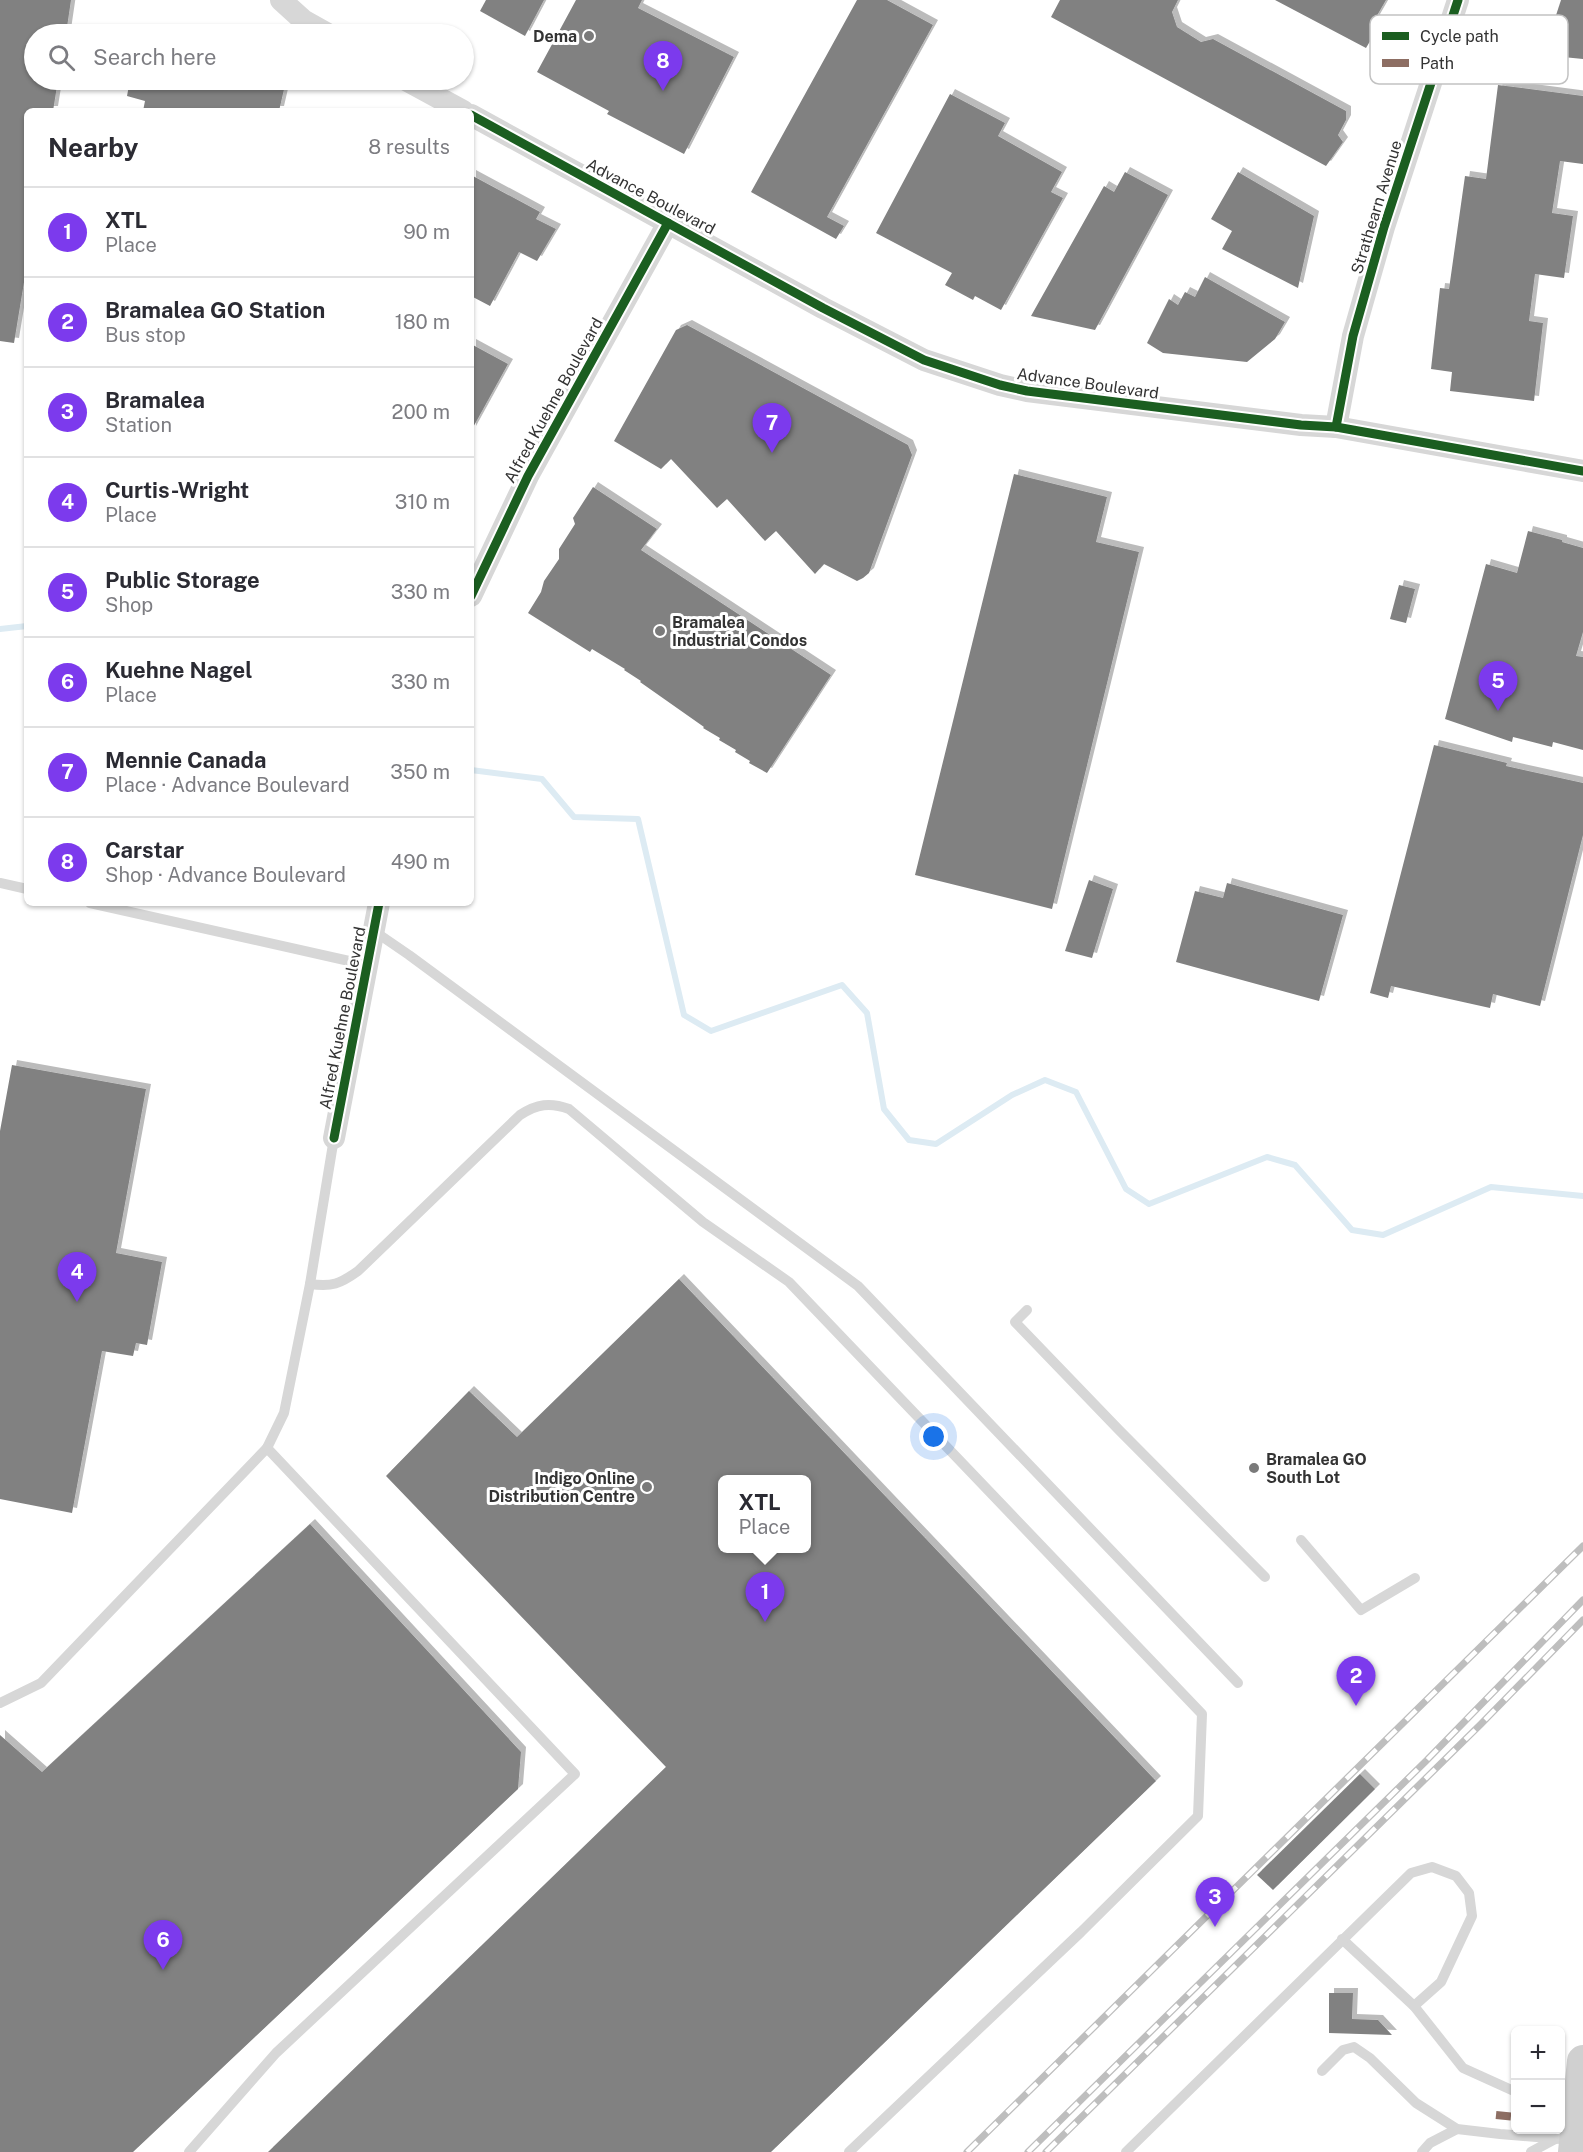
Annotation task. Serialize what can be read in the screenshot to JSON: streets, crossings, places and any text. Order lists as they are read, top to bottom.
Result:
{
  "streets": {
    "street": ["Advance Boulevard", "Strathearn Avenue", "Alfred Kuehne Boulevard"]
  },
  "crossings": [
    ["Advance Boulevard", "Strathearn Avenue"],
    ["Advance Boulevard", "Alfred Kuehne Boulevard"]
  ],
  "places": [
    "Dema",
    "Bramalea Industrial Condos",
    "Bramalea GO South Lot",
    "Indigo Online Distribution Centre"
  ],
  "legend": ["Cycle path", "Path"],
  "page": {
    "search": "Search here",
    "pins": [
      "8",
      "7",
      "5",
      "4",
      "1",
      "2",
      "3",
      "6"
    ],
    "heading": ["Nearby", "8 results"],
    "list": [
      {
        "mark": "1",
        "name": "XTL",
        "note": "Place",
        "value": "90 m"
      },
      {
        "mark": "2",
        "name": "Bramalea GO Station",
        "note": "Bus stop",
        "value": "180 m"
      },
      {
        "mark": "3",
        "name": "Bramalea",
        "note": "Station",
        "value": "200 m"
      },
      {
        "mark": "4",
        "name": "Curtis-Wright",
        "note": "Place",
        "value": "310 m"
      },
      {
        "mark": "5",
        "name": "Public Storage",
        "note": "Shop",
        "value": "330 m"
      },
      {
        "mark": "6",
        "name": "Kuehne Nagel",
        "note": "Place",
        "value": "330 m"
      },
      {
        "mark": "7",
        "name": "Mennie Canada",
        "note": "Place · Advance Boulevard",
        "value": "350 m"
      },
      {
        "mark": "8",
        "name": "Carstar",
        "note": "Shop · Advance Boulevard",
        "value": "490 m"
      }
    ],
    "popup": ["XTL", "Place"],
    "map_buttons": ["+", "−"]
  }
}
